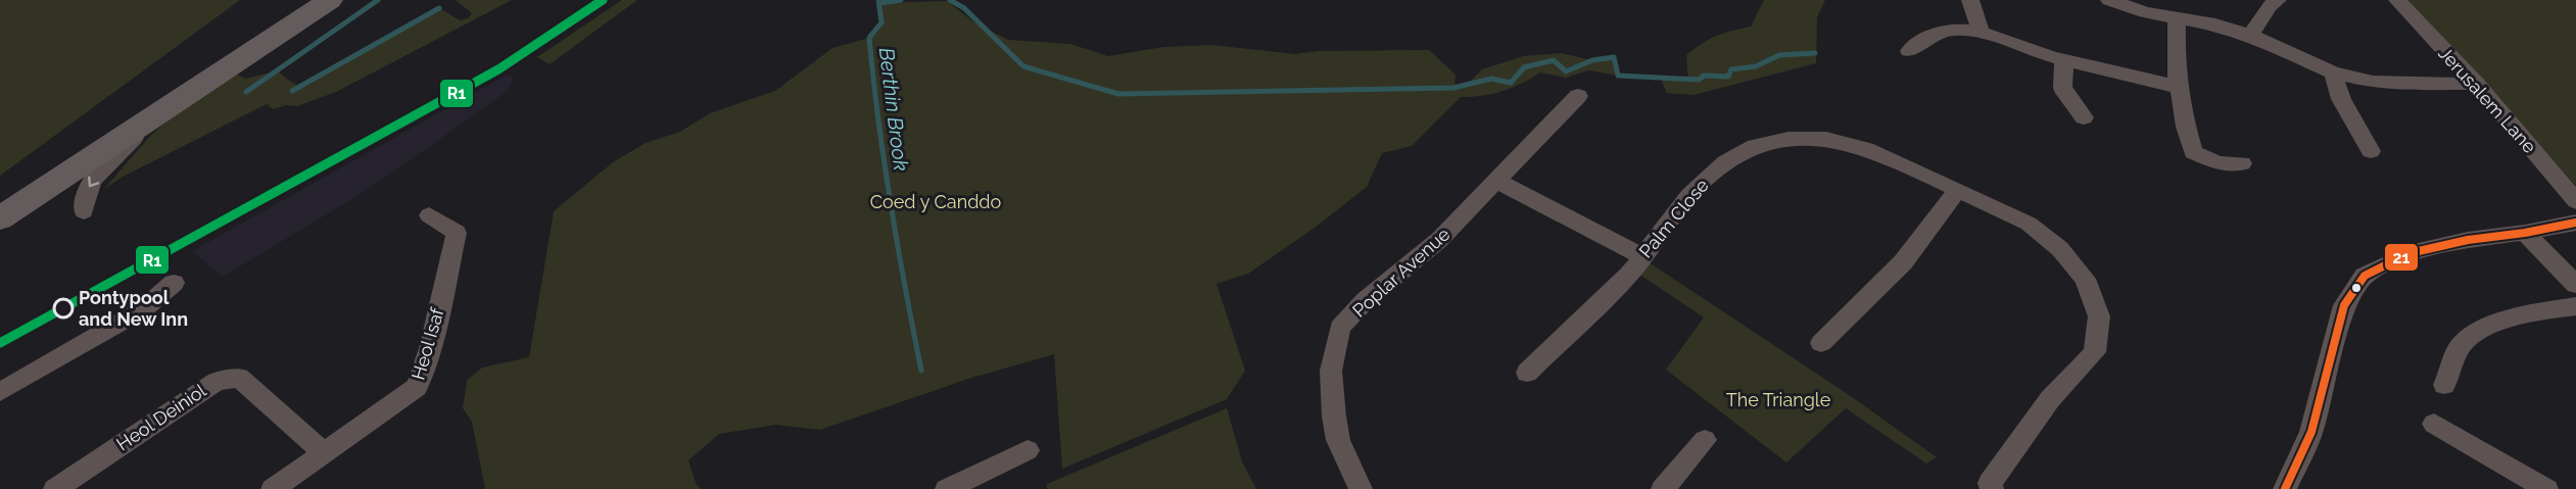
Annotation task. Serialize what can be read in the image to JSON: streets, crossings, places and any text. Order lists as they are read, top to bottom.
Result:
{
  "streets": {
    "street": [
      "Jerusalem Lane",
      "Palm Close",
      "Poplar Avenue",
      "Heol Isaf",
      "Heol Deiniol"
    ]
  },
  "crossings": [
    ["Heol Isaf", "Heol Deiniol"]
  ],
  "water": ["Berthin Brook"],
  "parks": ["Coed y Canddo", "The Triangle"],
  "places": ["Pontypool and New Inn"],
  "lines": ["transit line R1", "transit line 21"]
}
